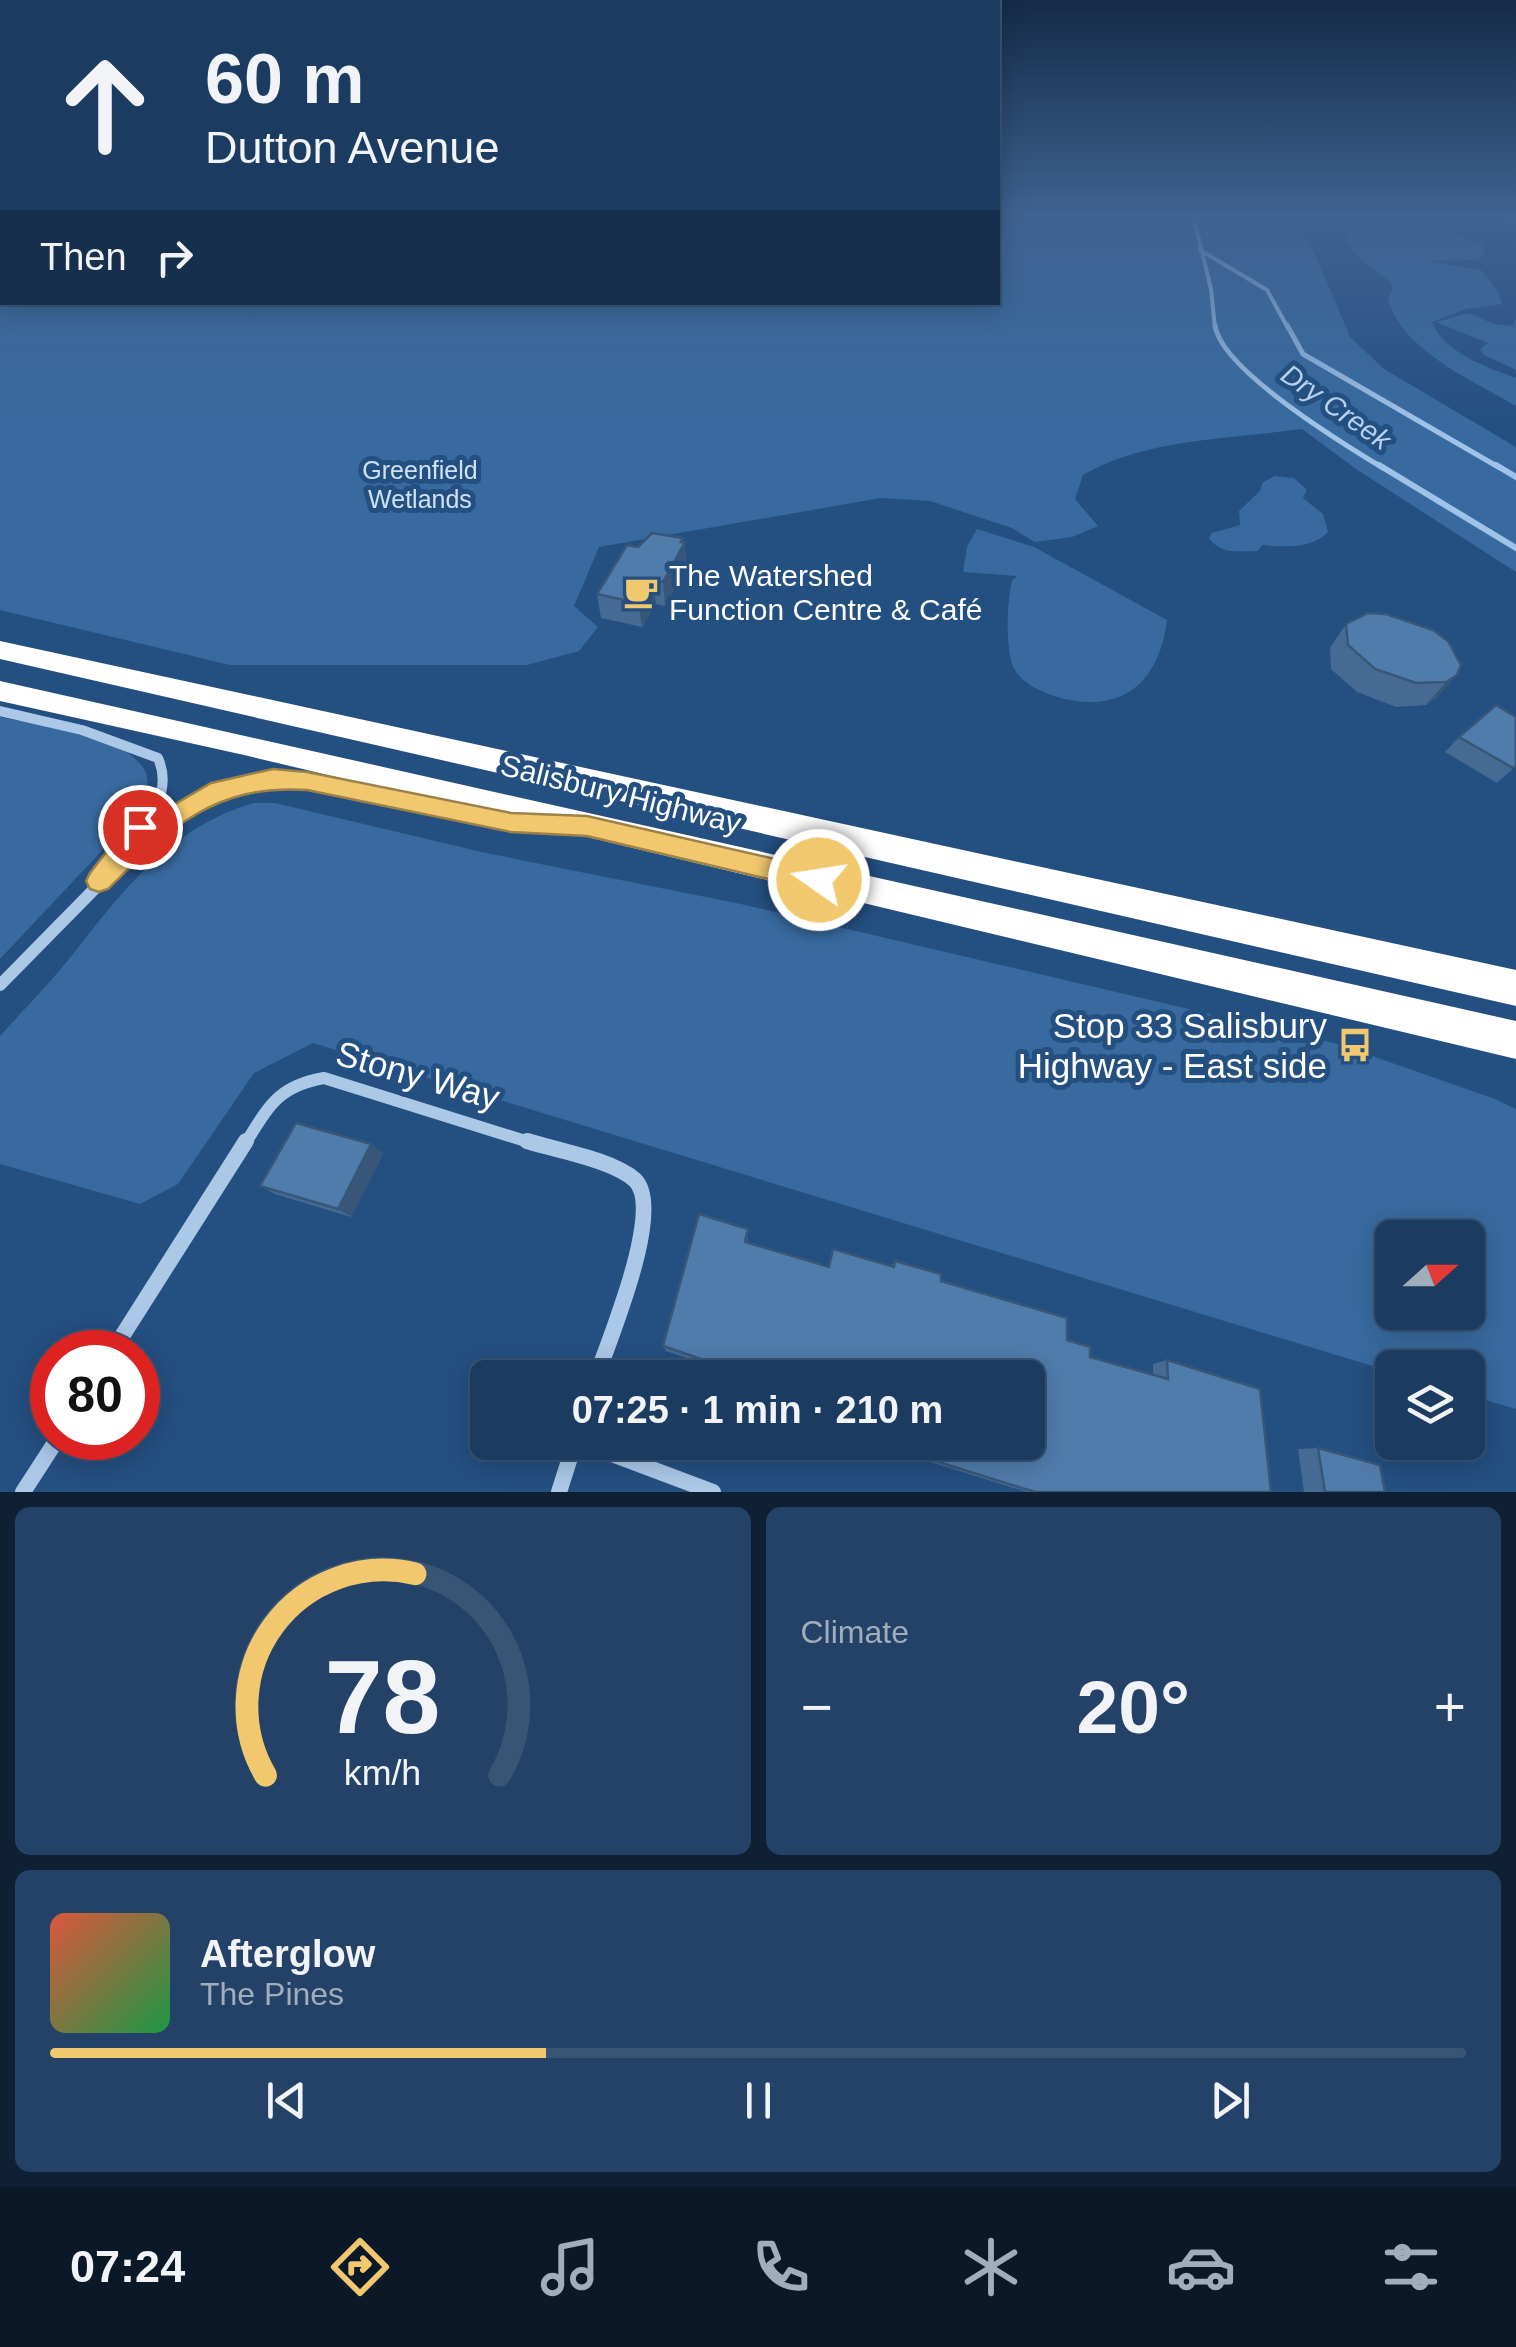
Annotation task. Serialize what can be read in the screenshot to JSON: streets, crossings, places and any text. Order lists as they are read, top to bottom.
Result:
{
  "streets": {
    "highway": ["Salisbury Highway"],
    "street": ["Stony Way"]
  },
  "water": ["Dry Creek"],
  "parks": ["Greenfield Wetlands"],
  "places": {
    "cafe": ["The Watershed Function Centre & Café"],
    "bus stop": ["Stop 33 Salisbury Highway - East side"]
  },
  "north": "right",
  "page": {
    "turn": ["60 m", "Dutton Avenue"],
    "then": "Then",
    "limit": "80",
    "trip": "07:25 · 1 min · 210 m",
    "tile": "Climate",
    "heat": ["−", "20°", "+"],
    "song": ["Afterglow", "The Pines"],
    "tabs": "07:24",
    "gauge": ["78", "km/h"]
  }
}
